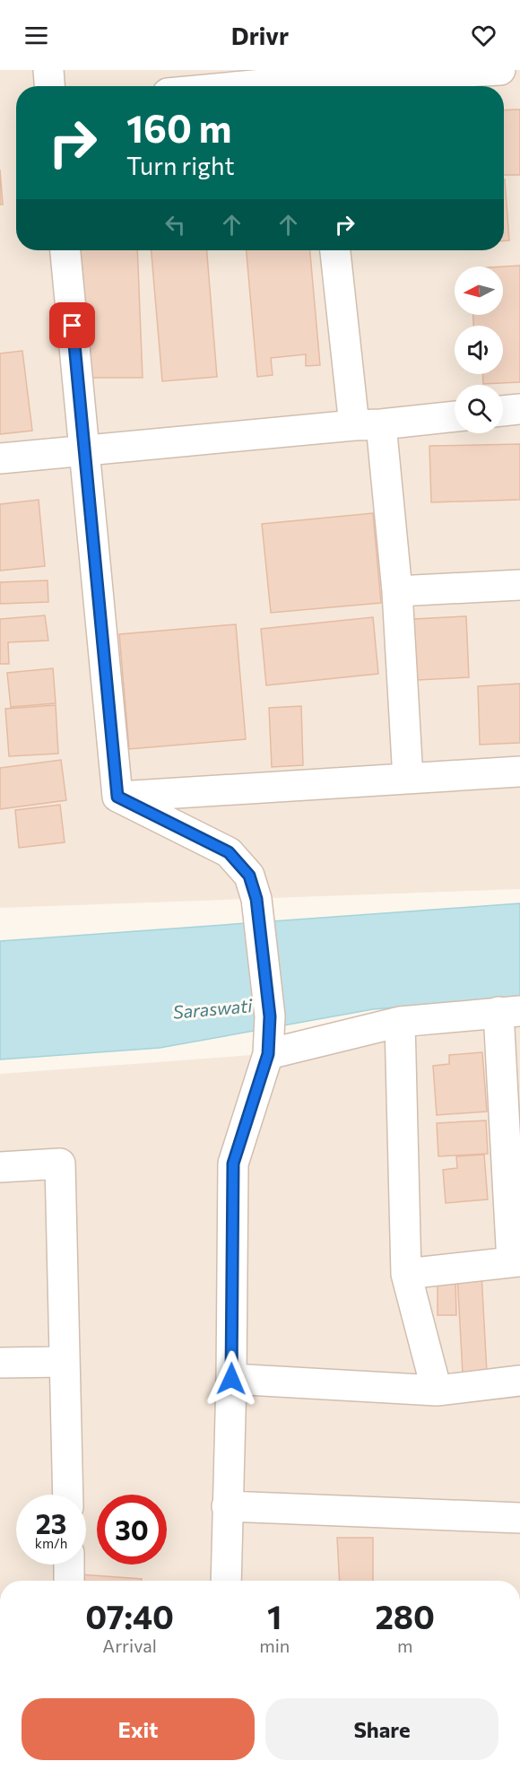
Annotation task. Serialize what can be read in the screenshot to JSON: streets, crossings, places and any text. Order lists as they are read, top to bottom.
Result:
{
  "water": ["Saraswati"],
  "north": "left",
  "page": {
    "header": "Drivr",
    "turn": ["160 m", "Turn right"],
    "speed": "23 km/h",
    "limit": "30",
    "eta": [
      "07:40",
      "Arrival",
      "1",
      "min",
      "280",
      "m"
    ],
    "buttons": ["Exit", "Share"]
  }
}
